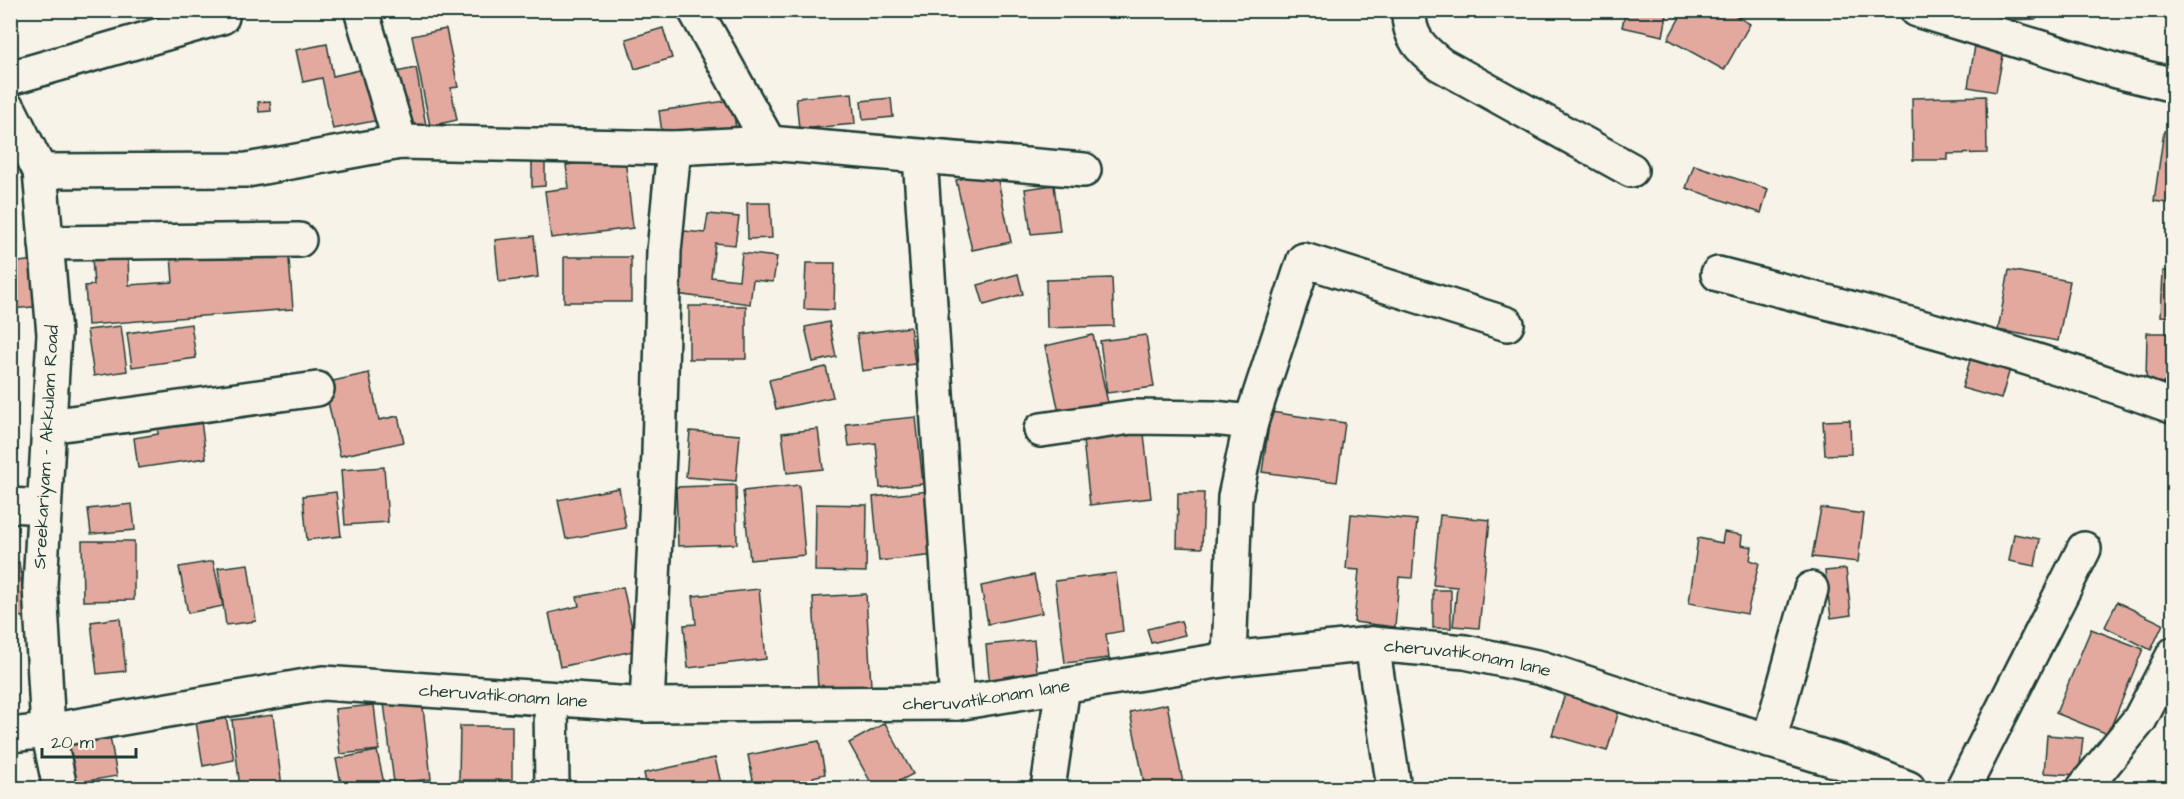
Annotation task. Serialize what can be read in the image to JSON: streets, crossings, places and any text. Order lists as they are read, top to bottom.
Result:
{
  "streets": {
    "street": ["Sreekariyam - Akkulam Road", "cheruvatikonam lane"]
  },
  "crossings": [
    ["Sreekariyam - Akkulam Road", "cheruvatikonam lane"]
  ],
  "scale_bar": "20 m"
}
